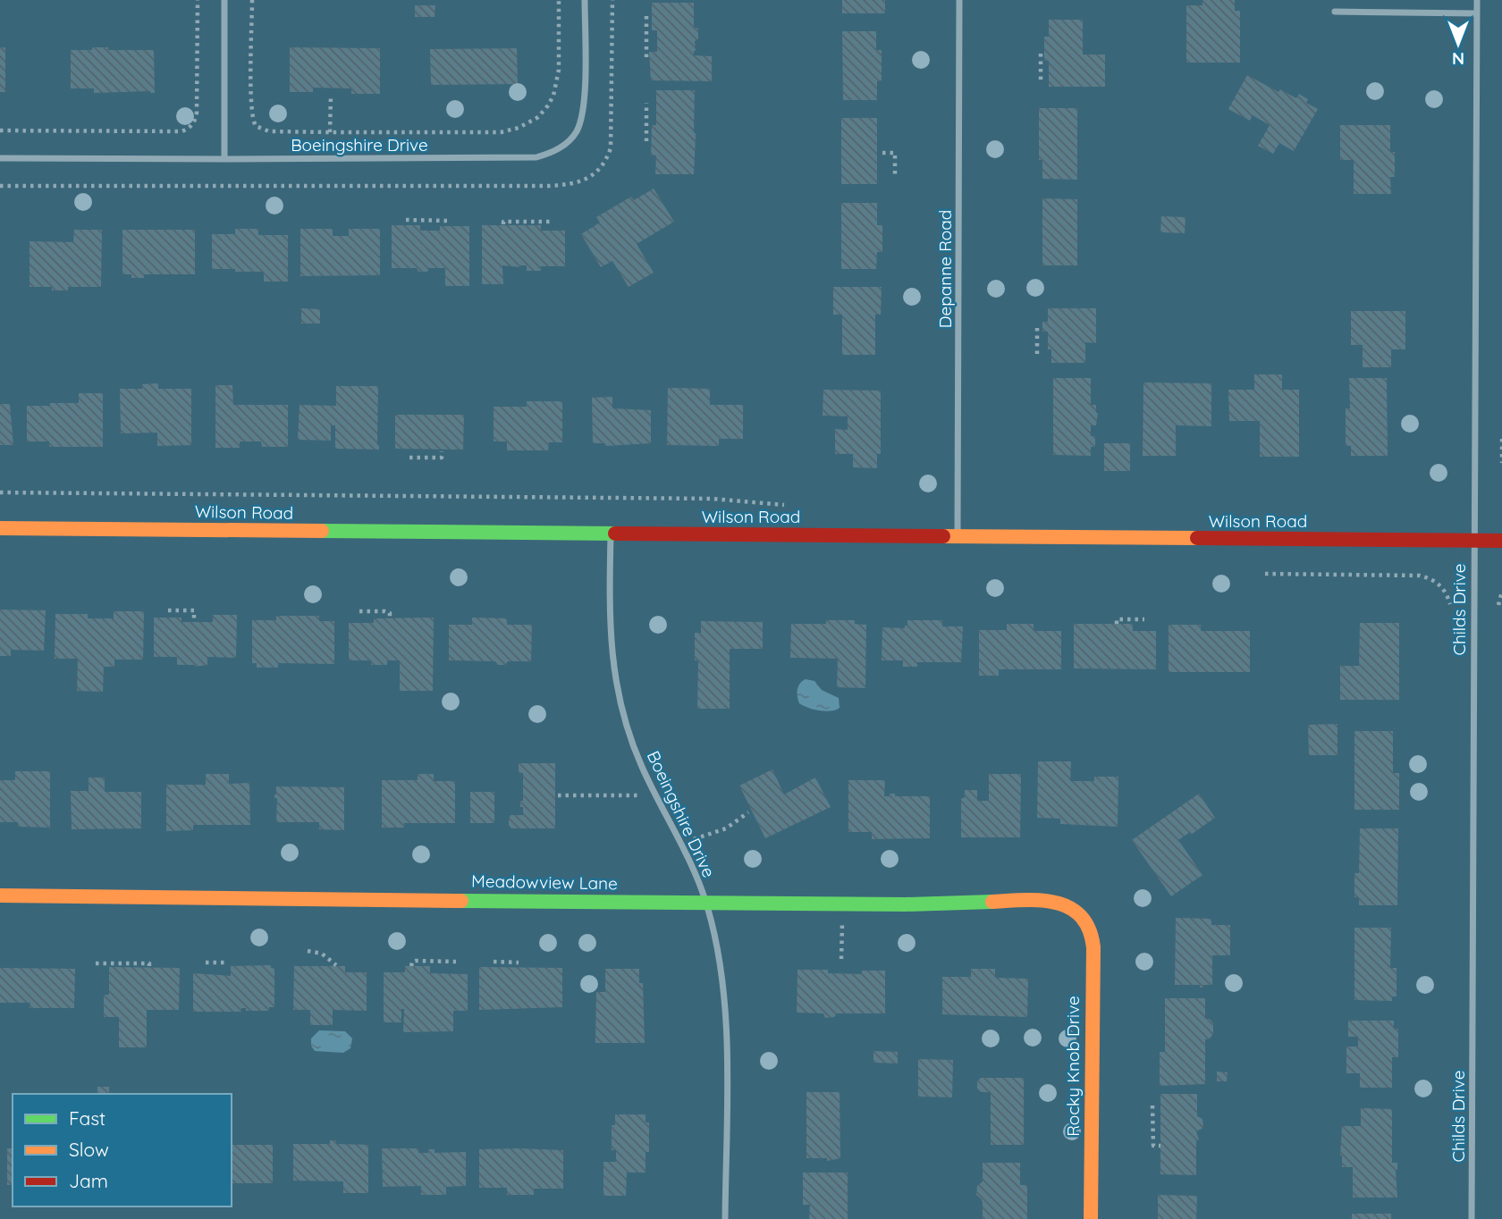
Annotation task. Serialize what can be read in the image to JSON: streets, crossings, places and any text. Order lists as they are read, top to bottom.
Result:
{
  "streets": {
    "street": [
      "Boeingshire Drive",
      "Depanne Road",
      "Wilson Road",
      "Childs Drive",
      "Meadowview Lane",
      "Rocky Knob Drive"
    ]
  },
  "crossings": [
    ["Boeingshire Drive", "Wilson Road"],
    ["Boeingshire Drive", "Meadowview Lane"],
    ["Depanne Road", "Wilson Road"],
    ["Wilson Road", "Childs Drive"],
    ["Meadowview Lane", "Rocky Knob Drive"]
  ],
  "legend": ["Fast", "Slow", "Jam"],
  "north": "bottom"
}
